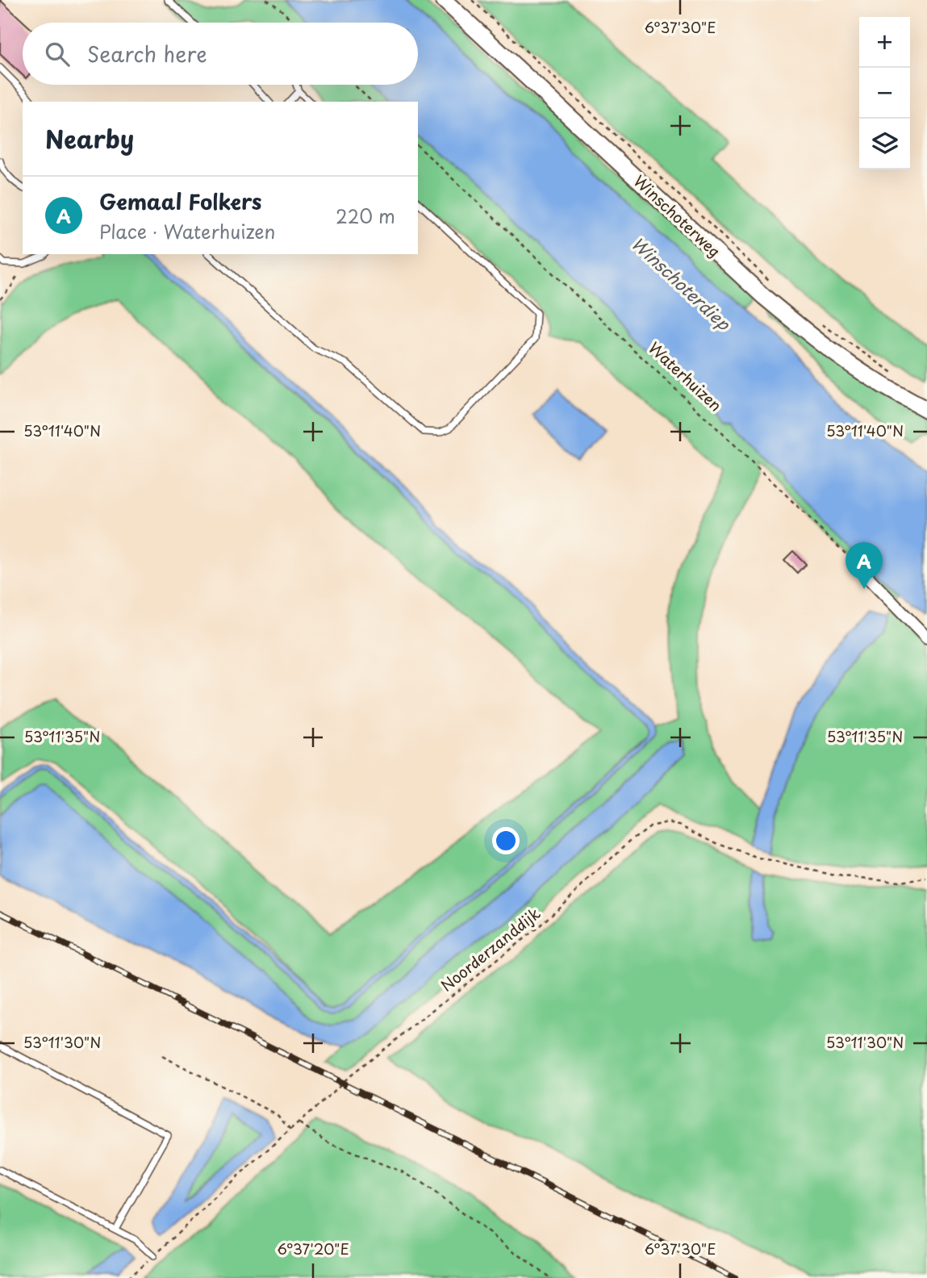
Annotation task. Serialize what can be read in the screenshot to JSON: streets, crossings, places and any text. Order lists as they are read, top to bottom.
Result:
{
  "streets": {
    "main road": ["Winschoterweg"],
    "path": ["Waterhuizen", "Noorderzanddijk"]
  },
  "water": ["Winschoterdiep"],
  "page": {
    "map_buttons": ["+", "−"],
    "search": "Search here",
    "heading": "Nearby",
    "list": [
      {
        "mark": "A",
        "name": "Gemaal Folkers",
        "note": "Place · Waterhuizen",
        "value": "220 m"
      }
    ],
    "pins": "A"
  },
  "coordinates": [
    "6°37'30\"E",
    "53°11'40\"N",
    "53°11'35\"N",
    "53°11'30\"N",
    "6°37'20\"E"
  ]
}
